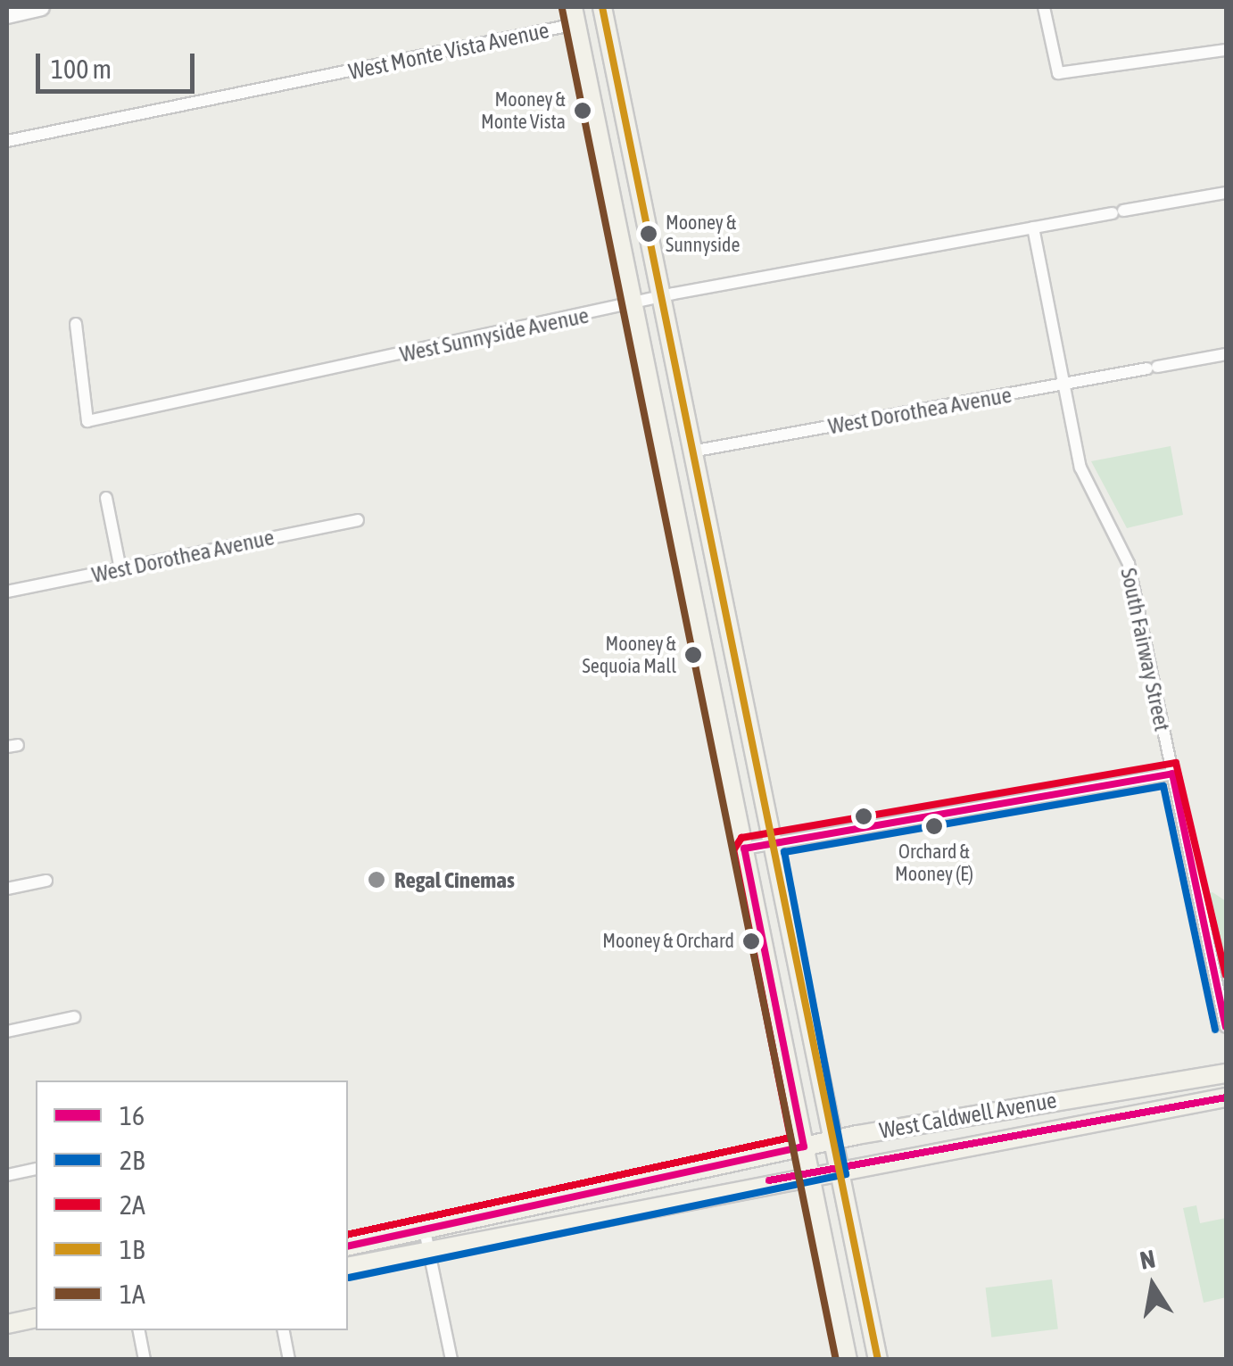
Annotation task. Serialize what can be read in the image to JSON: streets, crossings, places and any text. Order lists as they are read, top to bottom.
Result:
{
  "streets": {
    "main road": ["West Caldwell Avenue"],
    "street": [
      "West Monte Vista Avenue",
      "West Sunnyside Avenue",
      "West Dorothea Avenue",
      "South Fairway Street"
    ]
  },
  "crossings": [
    ["West Sunnyside Avenue", "South Fairway Street"],
    ["West Dorothea Avenue", "South Fairway Street"]
  ],
  "places": [
    "Mooney & Monte Vista",
    "Mooney & Sunnyside",
    "Mooney & Sequoia Mall",
    "Orchard & Mooney (E)",
    "Regal Cinemas",
    "Mooney & Orchard"
  ],
  "lines": [
    "transit line 1B",
    "transit line 1A",
    "transit line 2A",
    "transit line 16",
    "transit line 2B"
  ],
  "legend": [
    "16",
    "2B",
    "2A",
    "1B",
    "1A"
  ],
  "scale_bar": "100 m",
  "north": "top"
}
